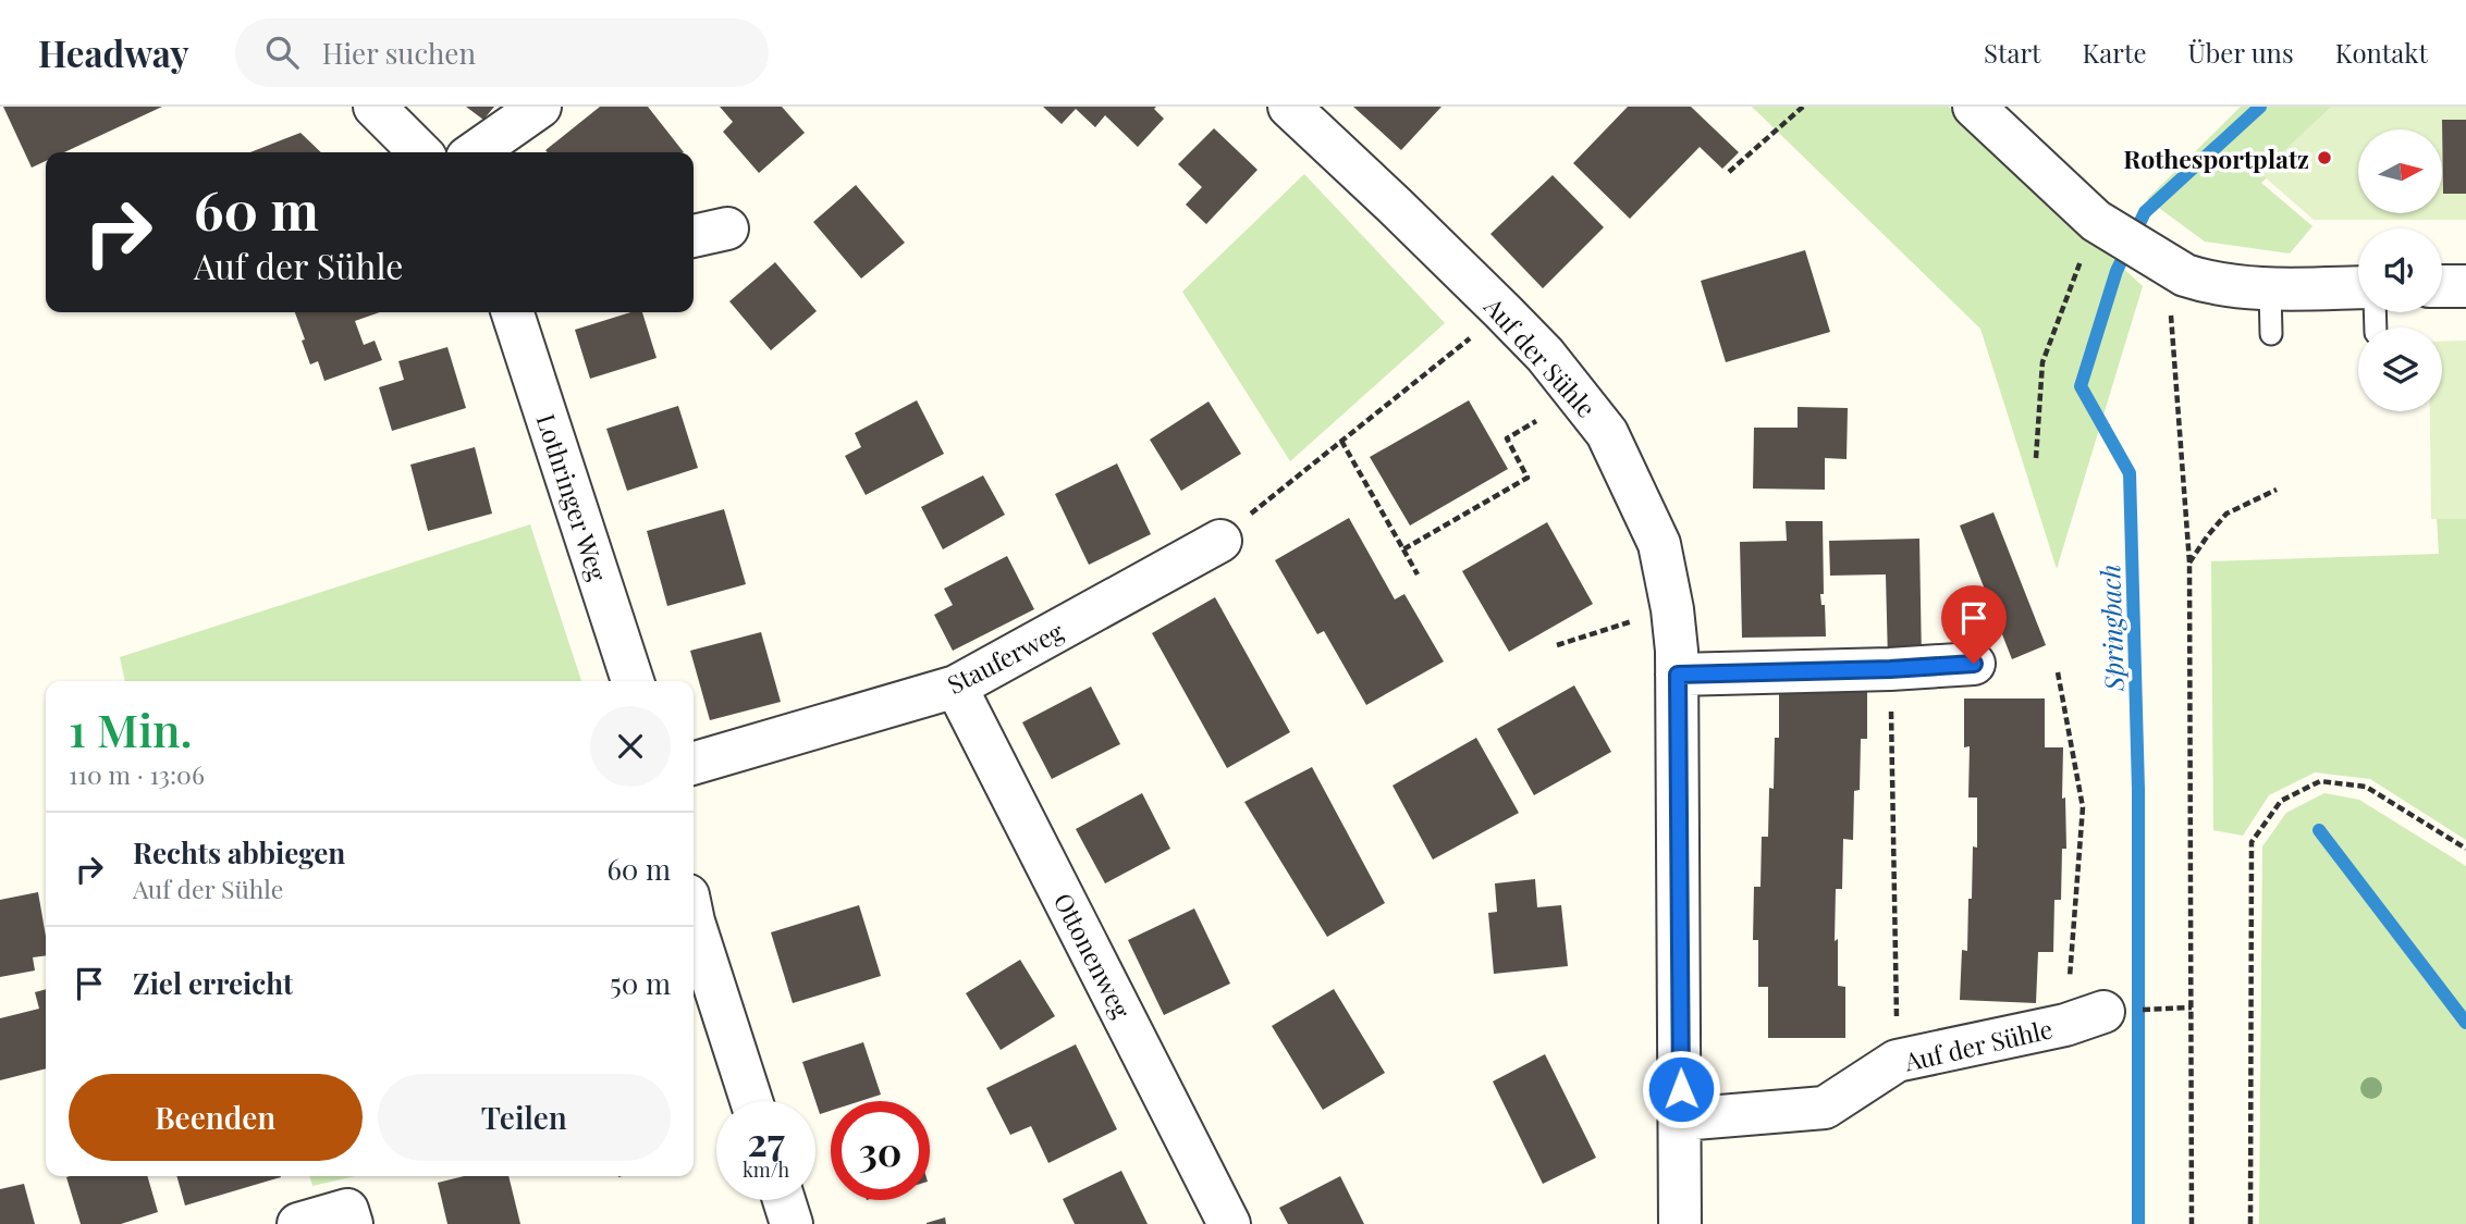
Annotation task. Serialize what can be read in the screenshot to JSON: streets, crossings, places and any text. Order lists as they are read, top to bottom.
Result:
{
  "streets": {
    "street": [
      "Auf der Sühle",
      "Lothringer Weg",
      "Stauferweg",
      "Ottonenweg"
    ]
  },
  "crossings": [
    ["Stauferweg", "Ottonenweg"]
  ],
  "water": ["Springbach"],
  "places": ["Rothesportplatz"],
  "north": "right",
  "page": {
    "header": "Headway",
    "search": "Hier suchen",
    "nav": [
      "Start",
      "Karte",
      "Über uns",
      "Kontakt"
    ],
    "turn": ["60 m", "Auf der Sühle"],
    "heading": ["1 Min.", "110 m · 13:06"],
    "list": [
      {
        "name": "Rechts abbiegen",
        "note": "Auf der Sühle",
        "value": "60 m"
      },
      {
        "name": "Ziel erreicht",
        "value": "50 m"
      }
    ],
    "buttons": ["Beenden", "Teilen"],
    "speed": "27 km/h",
    "limit": "30"
  }
}
